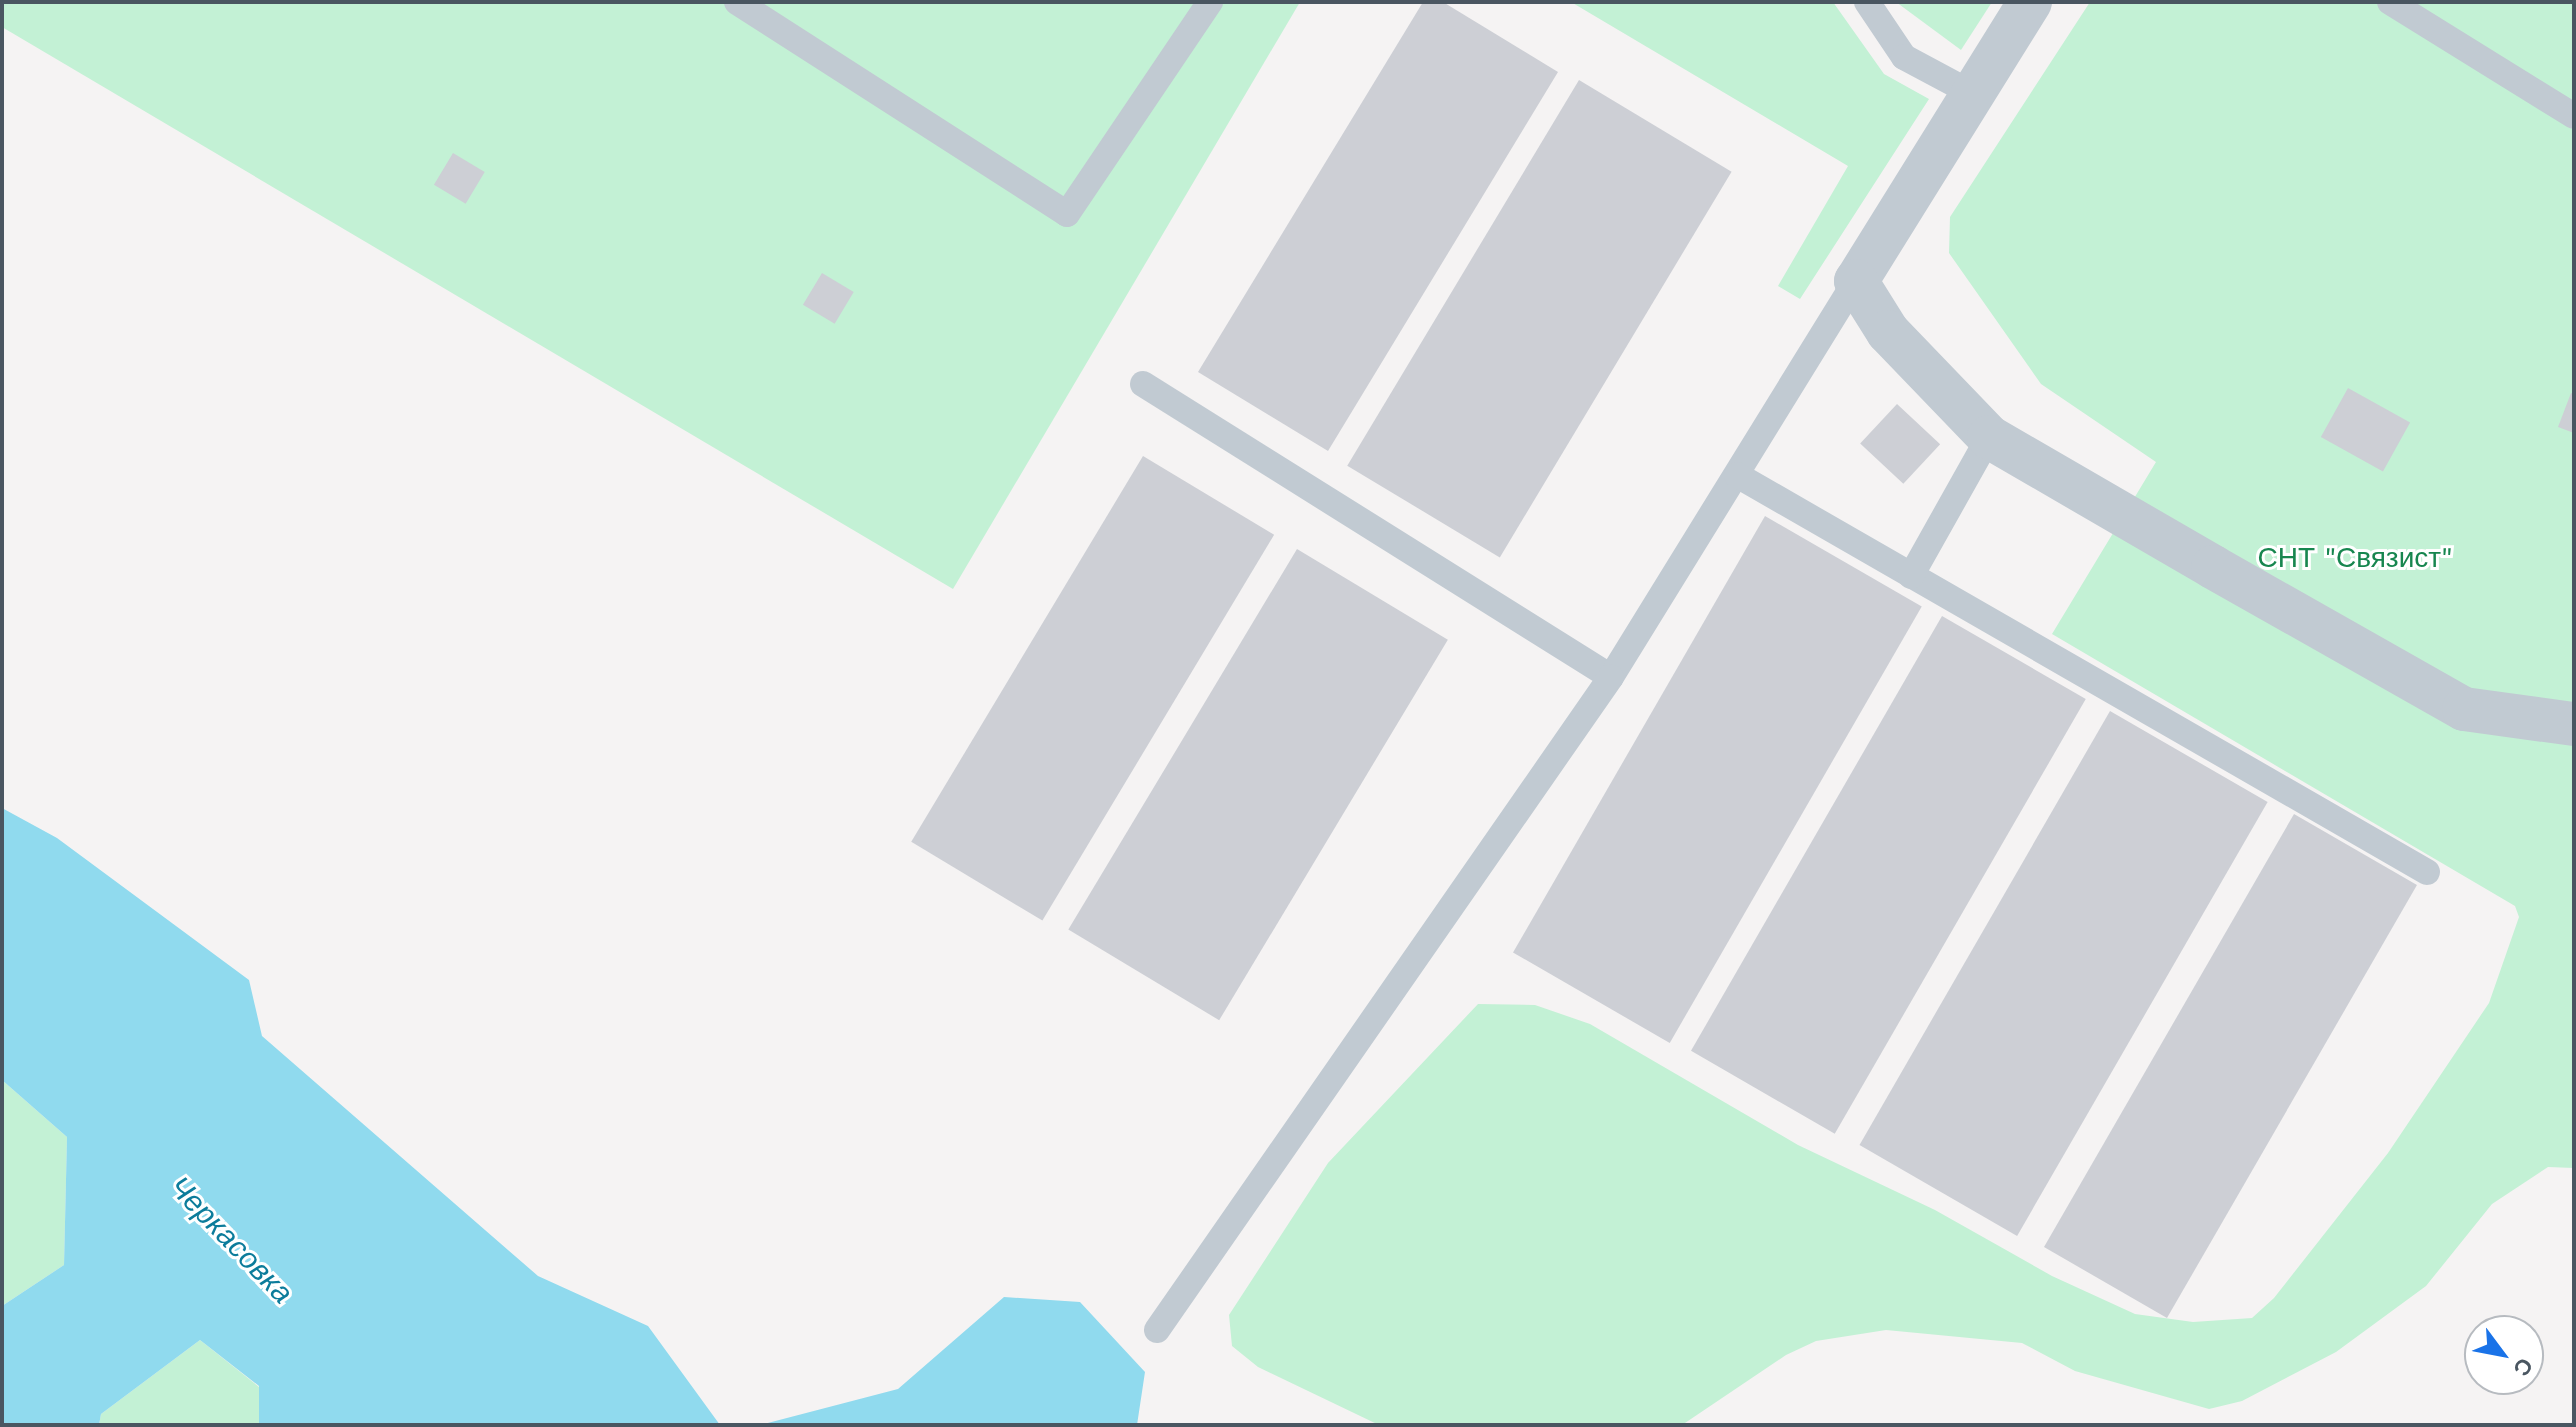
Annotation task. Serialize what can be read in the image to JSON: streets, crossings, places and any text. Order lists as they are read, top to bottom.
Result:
{
  "water": ["Черкасовка"],
  "parks": ["СНТ \"Связист\""],
  "north": "bottom right"
}
